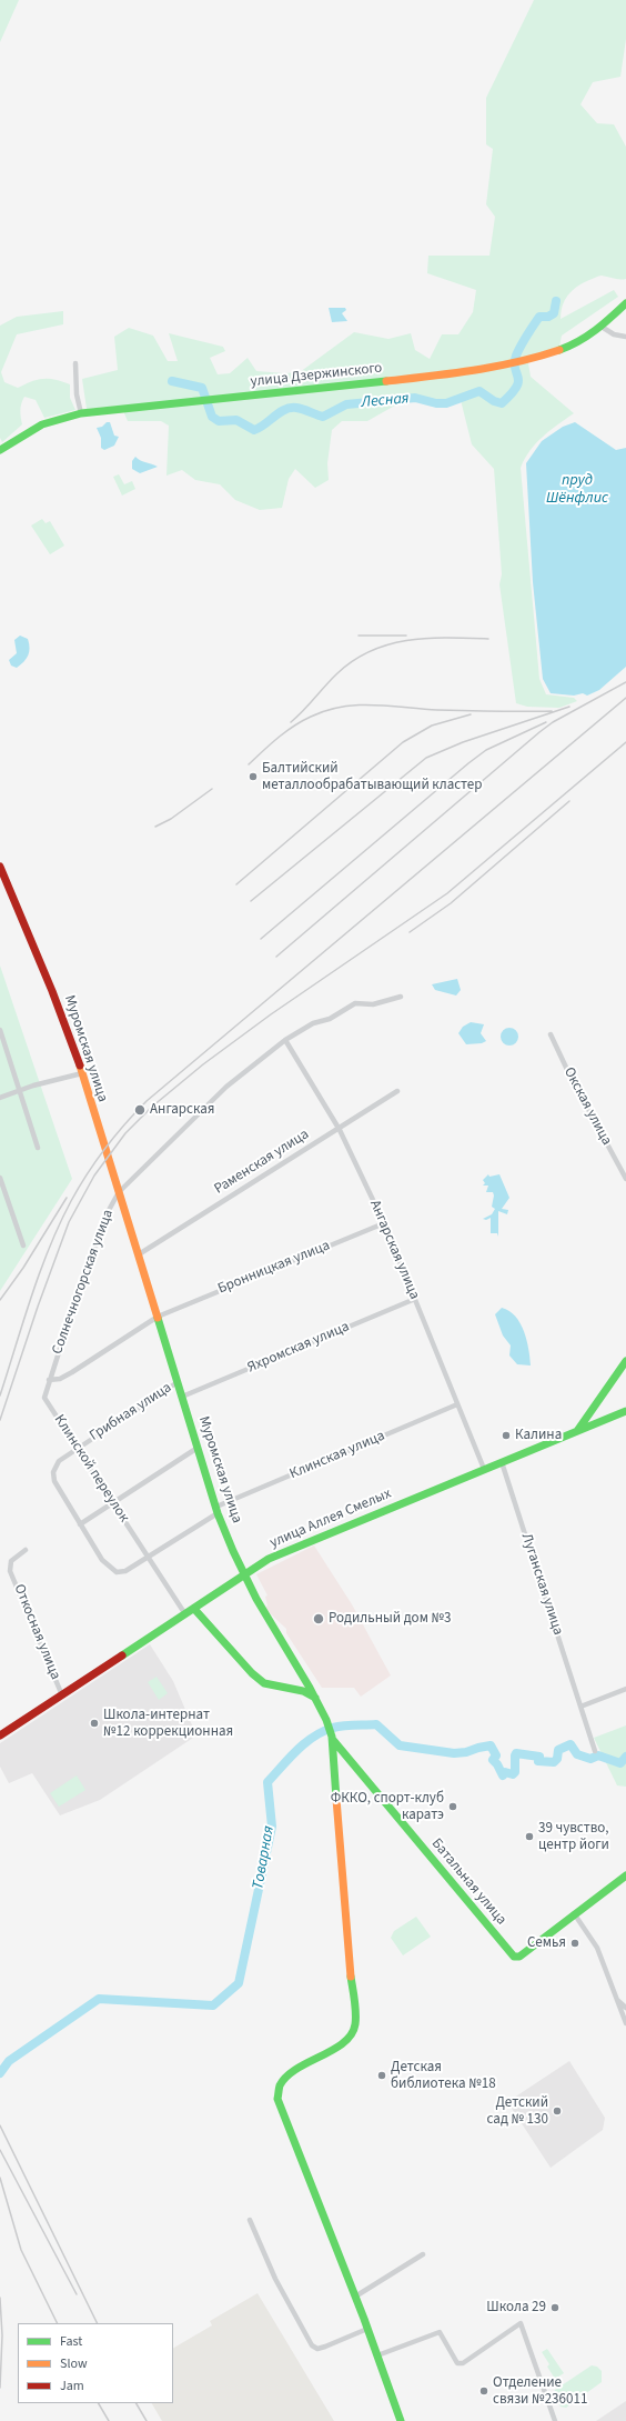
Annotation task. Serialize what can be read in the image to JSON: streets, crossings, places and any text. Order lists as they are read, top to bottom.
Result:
{
  "streets": {
    "main road": [
      "улица Дзержинского",
      "Муромская улица",
      "улица Аллея Смелых",
      "Батальная улица"
    ],
    "street": [
      "Окская улица",
      "Раменская улица",
      "Ангарская улица",
      "Бронницкая улица",
      "Солнечногорская улица",
      "Яхромская улица",
      "Грибная улица",
      "Клинская улица",
      "Клинской переулок",
      "Луганская улица",
      "Откосная улица"
    ]
  },
  "crossings": [
    ["Муромская улица", "Раменская улица"],
    ["Муромская улица", "Бронницкая улица"],
    ["Муромская улица", "Солнечногорская улица"],
    ["Муромская улица", "Яхромская улица"],
    ["Муромская улица", "Грибная улица"],
    ["Муромская улица", "Клинская улица"],
    ["Муромская улица", "улица Аллея Смелых"],
    ["Муромская улица", "Батальная улица"],
    ["Раменская улица", "Ангарская улица"],
    ["Ангарская улица", "Бронницкая улица"],
    ["Ангарская улица", "Солнечногорская улица"],
    ["Ангарская улица", "Яхромская улица"],
    ["Ангарская улица", "Клинская улица"],
    ["Ангарская улица", "улица Аллея Смелых"],
    ["Солнечногорская улица", "Клинской переулок"],
    ["Грибная улица", "Клинской переулок"],
    ["Клинской переулок", "улица Аллея Смелых"],
    ["улица Аллея Смелых", "Луганская улица"],
    ["улица Аллея Смелых", "Откосная улица"]
  ],
  "water": ["Лесная", "пруд Шёнфлис", "Товарная"],
  "places": [
    "Балтийский металлообрабатывающий кластер",
    "Ангарская",
    "Калина",
    "Родильный дом №3",
    "Школа-интернат №12 коррекционная",
    "ФККО, спорт-клуб каратэ",
    "39 чувство, центр йоги",
    "Семья",
    "Детская библиотека №18",
    "Детский сад № 130",
    "Школа 29",
    "Отделение связи №236011"
  ],
  "legend": ["Fast", "Slow", "Jam"]
}
